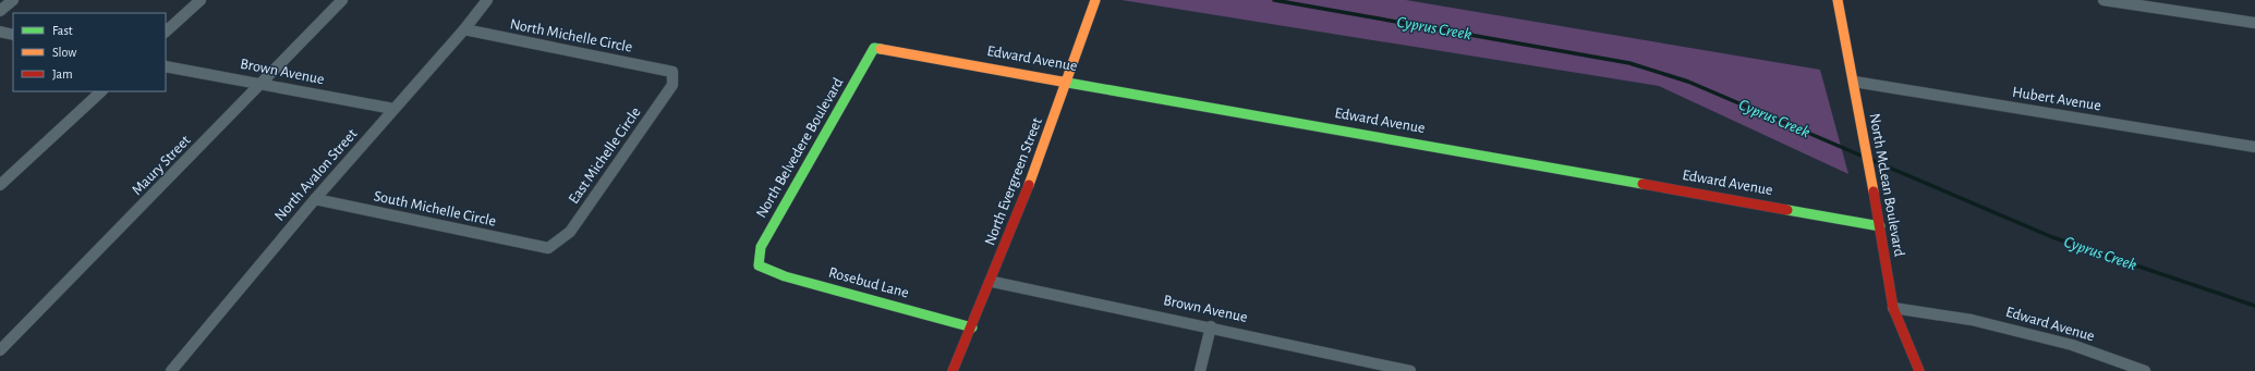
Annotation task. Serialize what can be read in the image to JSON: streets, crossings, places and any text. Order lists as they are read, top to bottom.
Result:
{
  "streets": {
    "street": [
      "North Michelle Circle",
      "Edward Avenue",
      "Brown Avenue",
      "Hubert Avenue",
      "North Belvedere Boulevard",
      "East Michelle Circle",
      "Maury Street",
      "North Avalon Street",
      "North Evergreen Street",
      "North McLean Boulevard",
      "South Michelle Circle",
      "Rosebud Lane"
    ]
  },
  "crossings": [
    ["North Michelle Circle", "East Michelle Circle"],
    ["North Michelle Circle", "North Avalon Street"],
    ["Edward Avenue", "North Belvedere Boulevard"],
    ["Edward Avenue", "North Evergreen Street"],
    ["Edward Avenue", "North McLean Boulevard"],
    ["Brown Avenue", "Maury Street"],
    ["Brown Avenue", "North Avalon Street"],
    ["Brown Avenue", "North Evergreen Street"],
    ["Hubert Avenue", "North McLean Boulevard"],
    ["North Belvedere Boulevard", "Rosebud Lane"],
    ["East Michelle Circle", "South Michelle Circle"],
    ["North Avalon Street", "South Michelle Circle"],
    ["North Evergreen Street", "Rosebud Lane"]
  ],
  "water": ["Cyprus Creek"],
  "legend": ["Fast", "Slow", "Jam"]
}
